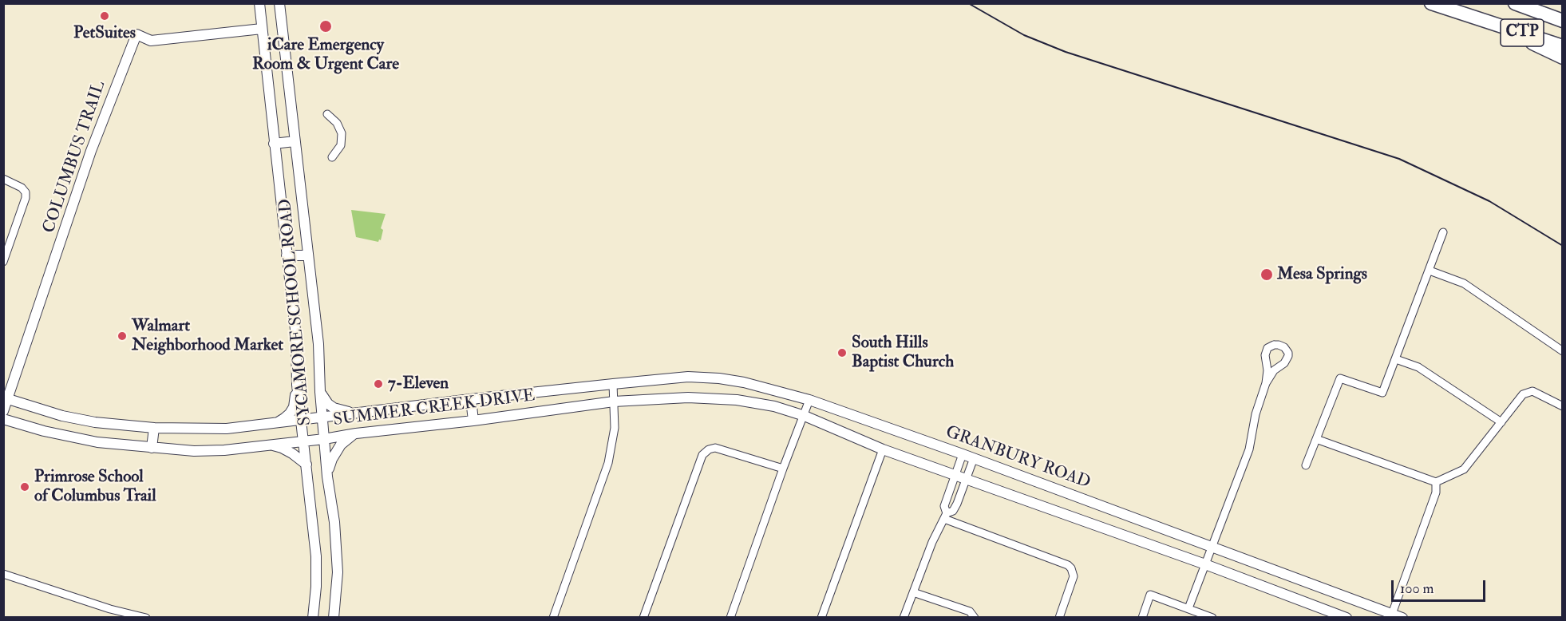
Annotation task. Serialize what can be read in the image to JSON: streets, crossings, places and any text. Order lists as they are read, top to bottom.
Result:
{
  "streets": {
    "highway": ["CTP"],
    "main road": [
      "COLUMBUS TRAIL",
      "SYCAMORE SCHOOL ROAD",
      "SUMMER CREEK DRIVE",
      "GRANBURY ROAD"
    ]
  },
  "crossings": [
    ["COLUMBUS TRAIL", "SYCAMORE SCHOOL ROAD"],
    ["COLUMBUS TRAIL", "SUMMER CREEK DRIVE"],
    ["SYCAMORE SCHOOL ROAD", "SUMMER CREEK DRIVE"],
    ["SUMMER CREEK DRIVE", "GRANBURY ROAD"]
  ],
  "places": [
    "PetSuites",
    "iCare Emergency Room & Urgent Care",
    "Mesa Springs",
    "Walmart Neighborhood Market",
    "South Hills Baptist Church",
    "7-Eleven",
    "Primrose School of Columbus Trail"
  ],
  "scale_bar": "100 m"
}
